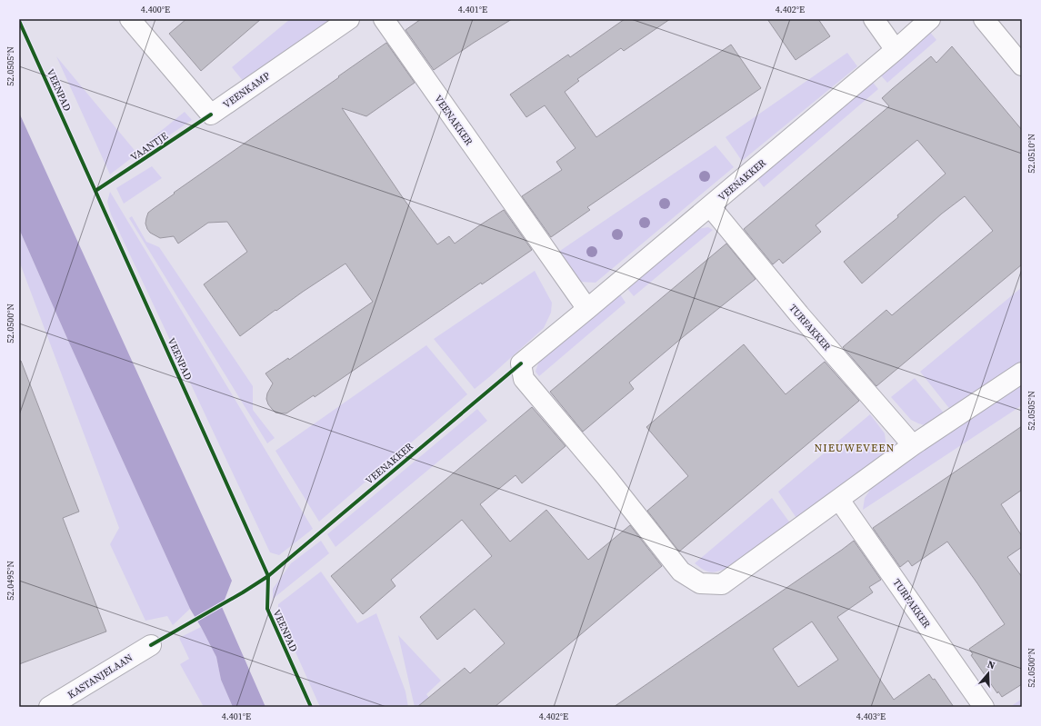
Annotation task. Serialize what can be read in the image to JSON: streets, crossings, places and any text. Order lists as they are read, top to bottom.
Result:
{
  "streets": {
    "street": [
      "VEENKAMP",
      "VEENAKKER",
      "TURFAKKER",
      "KASTANJELAAN"
    ],
    "cycle path": ["VEENPAD", "VAANTJE"]
  },
  "crossings": [
    ["VEENAKKER", "TURFAKKER"]
  ],
  "districts": ["NIEUWEVEEN"],
  "north": "top",
  "coordinates": [
    "4.400°E",
    "4.401°E",
    "4.402°E",
    "52.0505°N",
    "52.0510°N",
    "52.0500°N",
    "52.0495°N",
    "4.403°E"
  ]
}
